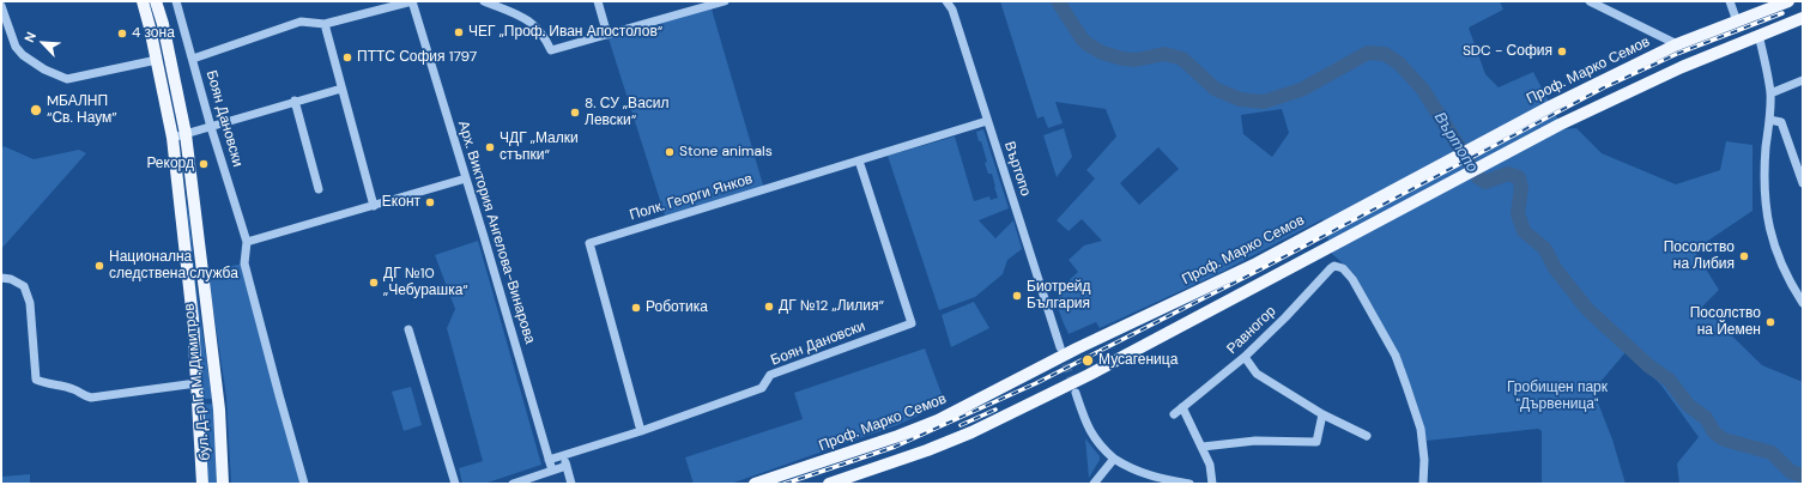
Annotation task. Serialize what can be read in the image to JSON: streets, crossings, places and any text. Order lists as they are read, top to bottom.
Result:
{
  "streets": {
    "main road": ["Проф. Марко Семов", "бул. Д-р Г. М. Димитров"],
    "street": [
      "Боян Дановски",
      "Въртопо",
      "Полк. Георги Янков",
      "Арх. Виктория Ангелова-Винарова",
      "Равногор"
    ]
  },
  "crossings": [
    ["Боян Дановски", "Полк. Георги Янков"],
    ["Боян Дановски", "Арх. Виктория Ангелова-Винарова"],
    ["Въртопо", "Полк. Георги Янков"]
  ],
  "water": ["Въртопо"],
  "parks": ["Гробищен парк \"Дървеница\""],
  "places": [
    "ЧЕГ „Проф. Иван Апостолов“",
    "4 зона",
    "SDC - София",
    "ПТТС София 1797",
    "MБАЛНП “Св. Наум”",
    "8. СУ „Васил Левски“",
    "ЧДГ „Малки стъпки“",
    "Stone animals",
    "Рекорд",
    "Еконт",
    "Посолство на Либия",
    "Национална следствена служба",
    "ДГ №10 „Чебурашка“",
    "Биотрейд България",
    "ДГ №12 „Лилия“",
    "Роботика",
    "Посолство на Йемен",
    "Мусагеница"
  ],
  "north": "top left"
}
